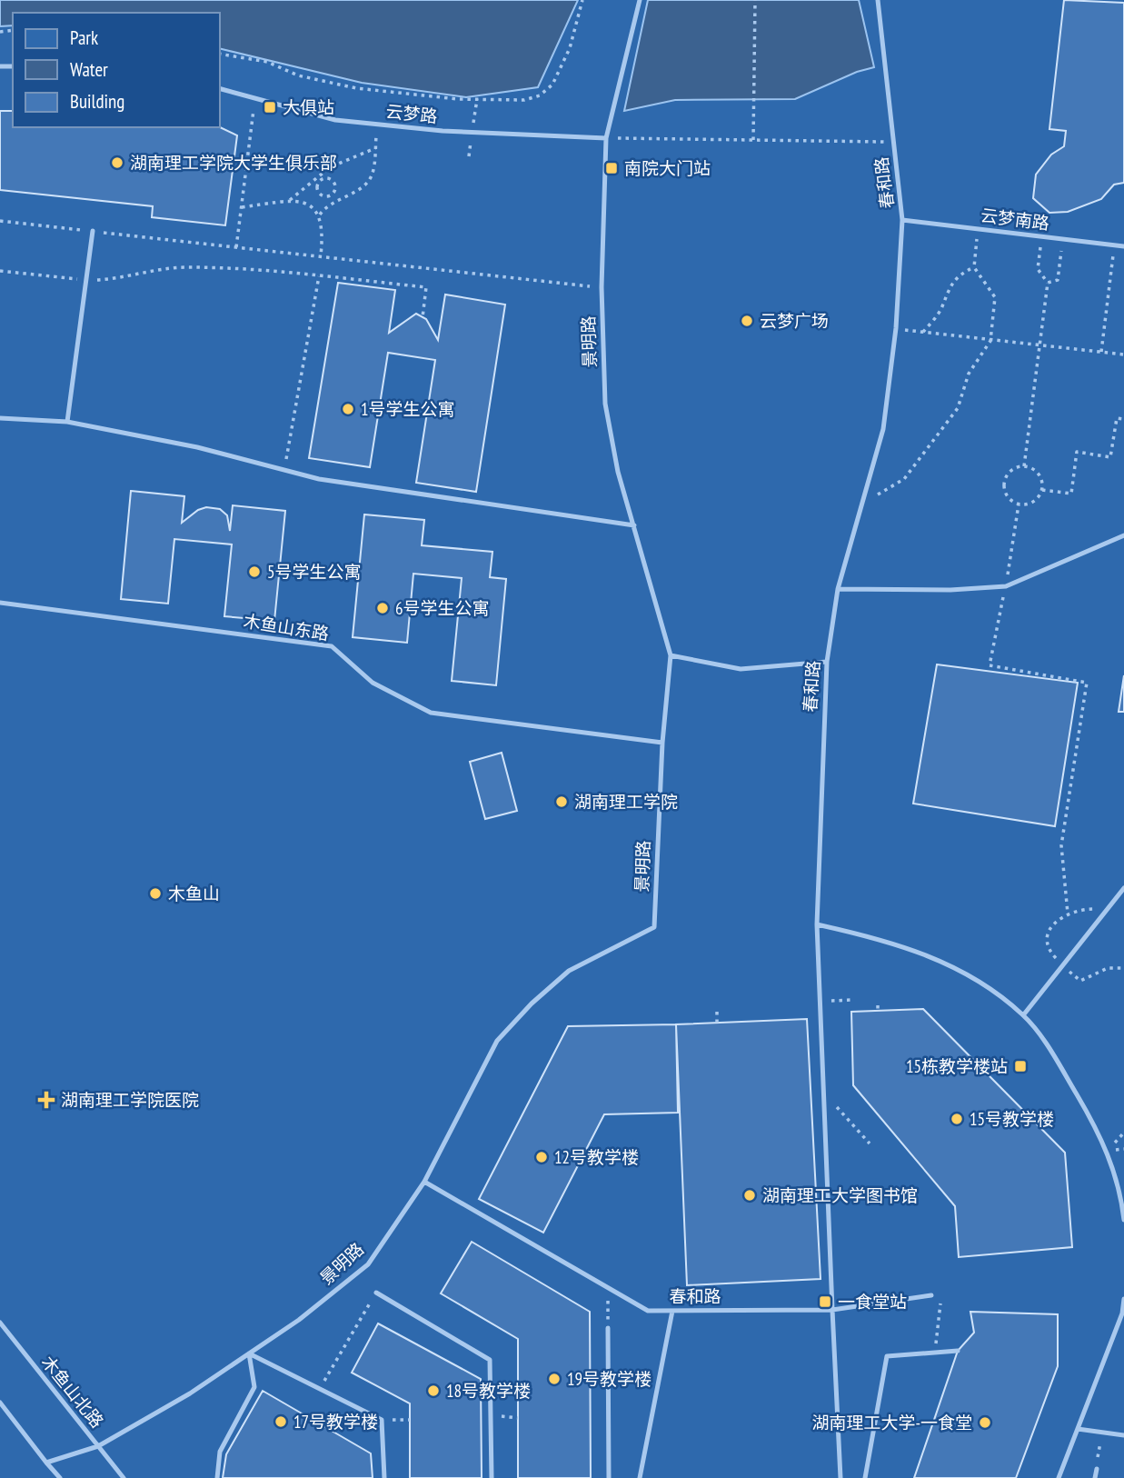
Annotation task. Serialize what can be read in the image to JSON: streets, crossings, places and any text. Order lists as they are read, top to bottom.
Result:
{
  "streets": {
    "lane": [
      "云梦路",
      "春和路",
      "云梦南路",
      "景明路",
      "木鱼山东路",
      "木鱼山北路"
    ]
  },
  "crossings": [
    ["云梦路", "景明路"],
    ["春和路", "云梦南路"],
    ["春和路", "景明路"],
    ["景明路", "木鱼山东路"],
    ["景明路", "木鱼山北路"]
  ],
  "places": {
    "transit": [
      "大俱站",
      "南院大门站",
      "15栋教学楼站",
      "一食堂站"
    ],
    "other": [
      "湖南理工学院大学生俱乐部",
      "云梦广场",
      "1号学生公寓",
      "5号学生公寓",
      "6号学生公寓",
      "湖南理工学院",
      "木鱼山",
      "15号教学楼",
      "12号教学楼",
      "湖南理工大学图书馆",
      "19号教学楼",
      "18号教学楼",
      "17号教学楼",
      "湖南理工大学-一食堂"
    ],
    "health": ["湖南理工学院医院"]
  },
  "legend": ["Park", "Water", "Building"]
}
